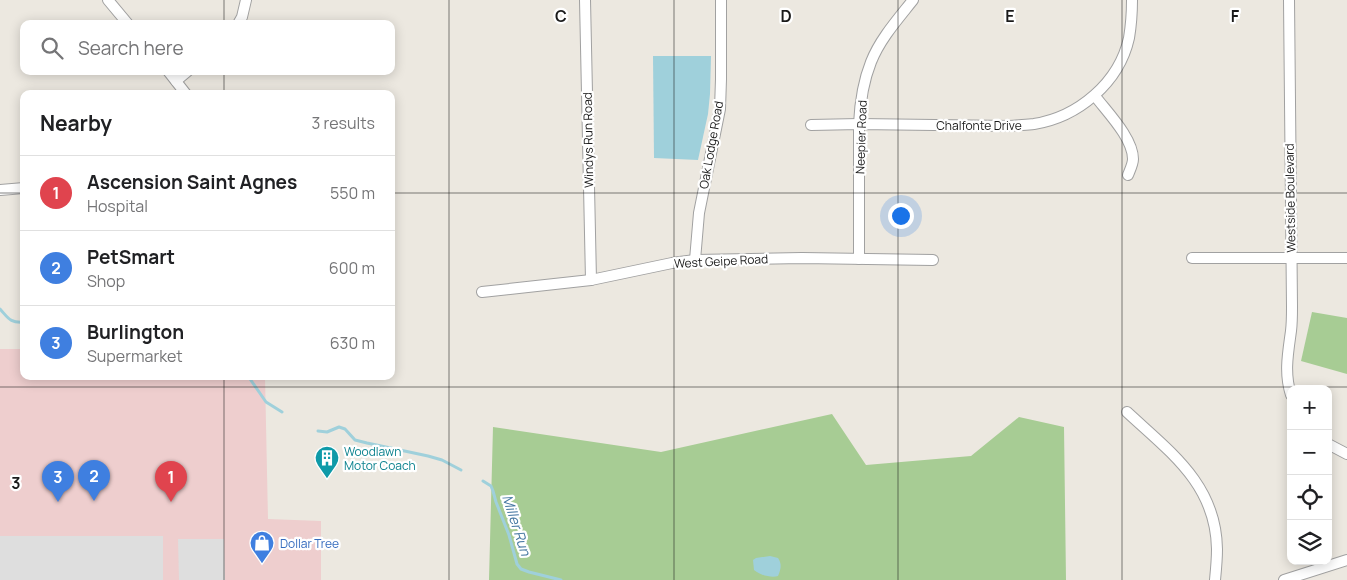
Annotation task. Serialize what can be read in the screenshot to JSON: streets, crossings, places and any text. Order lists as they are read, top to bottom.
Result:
{
  "streets": {
    "street": [
      "Chalfonte Drive",
      "Neepier Road",
      "Windys Run Road",
      "Oak Lodge Road",
      "Westside Boulevard",
      "West Geipe Road"
    ]
  },
  "crossings": [
    ["Chalfonte Drive", "Neepier Road"],
    ["Neepier Road", "West Geipe Road"],
    ["Windys Run Road", "West Geipe Road"],
    ["Oak Lodge Road", "West Geipe Road"]
  ],
  "water": ["Miller Run"],
  "places": {
    "building": ["Woodlawn Motor Coach"],
    "shop": ["Dollar Tree"]
  },
  "page": {
    "search": "Search here",
    "heading": ["Nearby", "3 results"],
    "list": [
      {
        "mark": "1",
        "name": "Ascension Saint Agnes",
        "note": "Hospital",
        "value": "550 m"
      },
      {
        "mark": "2",
        "name": "PetSmart",
        "note": "Shop",
        "value": "600 m"
      },
      {
        "mark": "3",
        "name": "Burlington",
        "note": "Supermarket",
        "value": "630 m"
      }
    ],
    "map_buttons": ["+", "−"],
    "pins": ["2", "1", "3"]
  },
  "grid": {
    "columns": [
      "C",
      "D",
      "E",
      "F"
    ],
    "rows": ["3"]
  }
}
